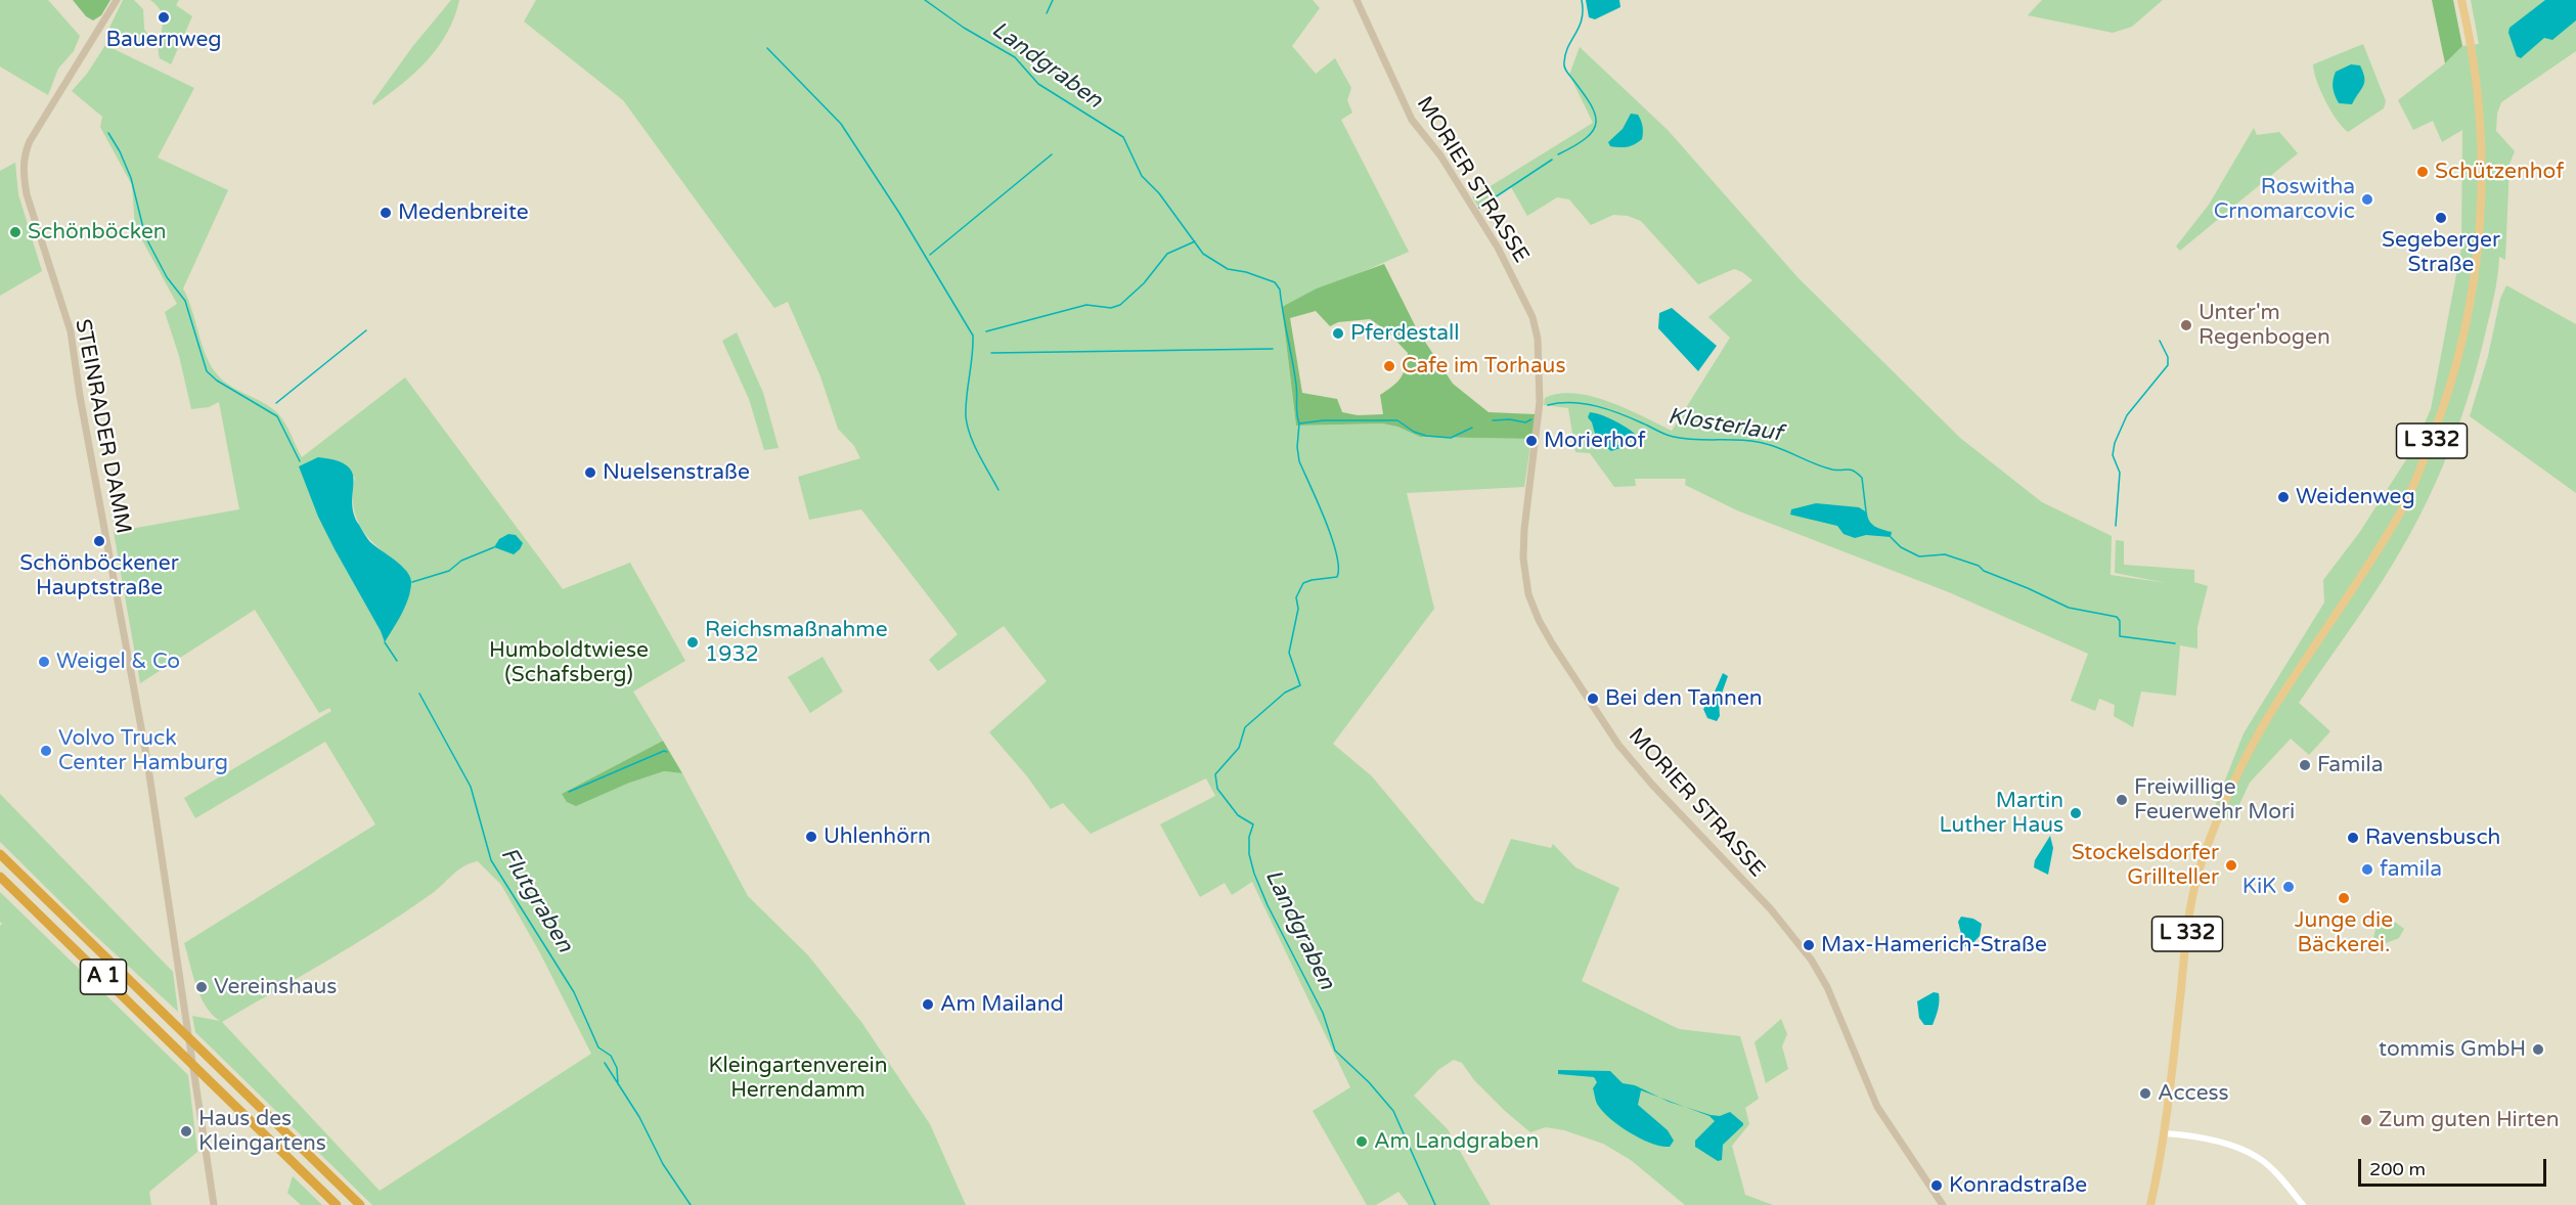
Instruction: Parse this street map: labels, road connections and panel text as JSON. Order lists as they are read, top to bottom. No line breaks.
{"streets":{"highway":["A 1"],"main road":["MORIER STRASSE","STEINRADER DAMM","L 332"]},"water":["Landgraben","Klosterlauf","Flutgraben"],"parks":["Humboldtwiese (Schafsberg)","Kleingartenverein Herrendamm"],"places":["Bauernweg","Schützenhof","Roswitha Crnomarcovic","Medenbreite","Segeberger Straße","Schönböcken","Unter'm Regenbogen","Pferdestall","Cafe im Torhaus","Morierhof","Nuelsenstraße","Weidenweg","Schönböckener Hauptstraße","Reichsmaßnahme 1932","Weigel & Co","Bei den Tannen","Volvo Truck Center Hamburg","Famila","Freiwillige Feuerwehr Mori","Martin Luther Haus","Uhlenhörn","Ravensbusch","Stockelsdorfer Grillteller","famila","KiK","Junge die Bäckerei.","Max-Hamerich-Straße","Vereinshaus","Am Mailand","tommis GmbH","Access","Zum guten Hirten","Haus des Kleingartens","Am Landgraben","Konradstraße"],"scale_bar":"200 m"}
